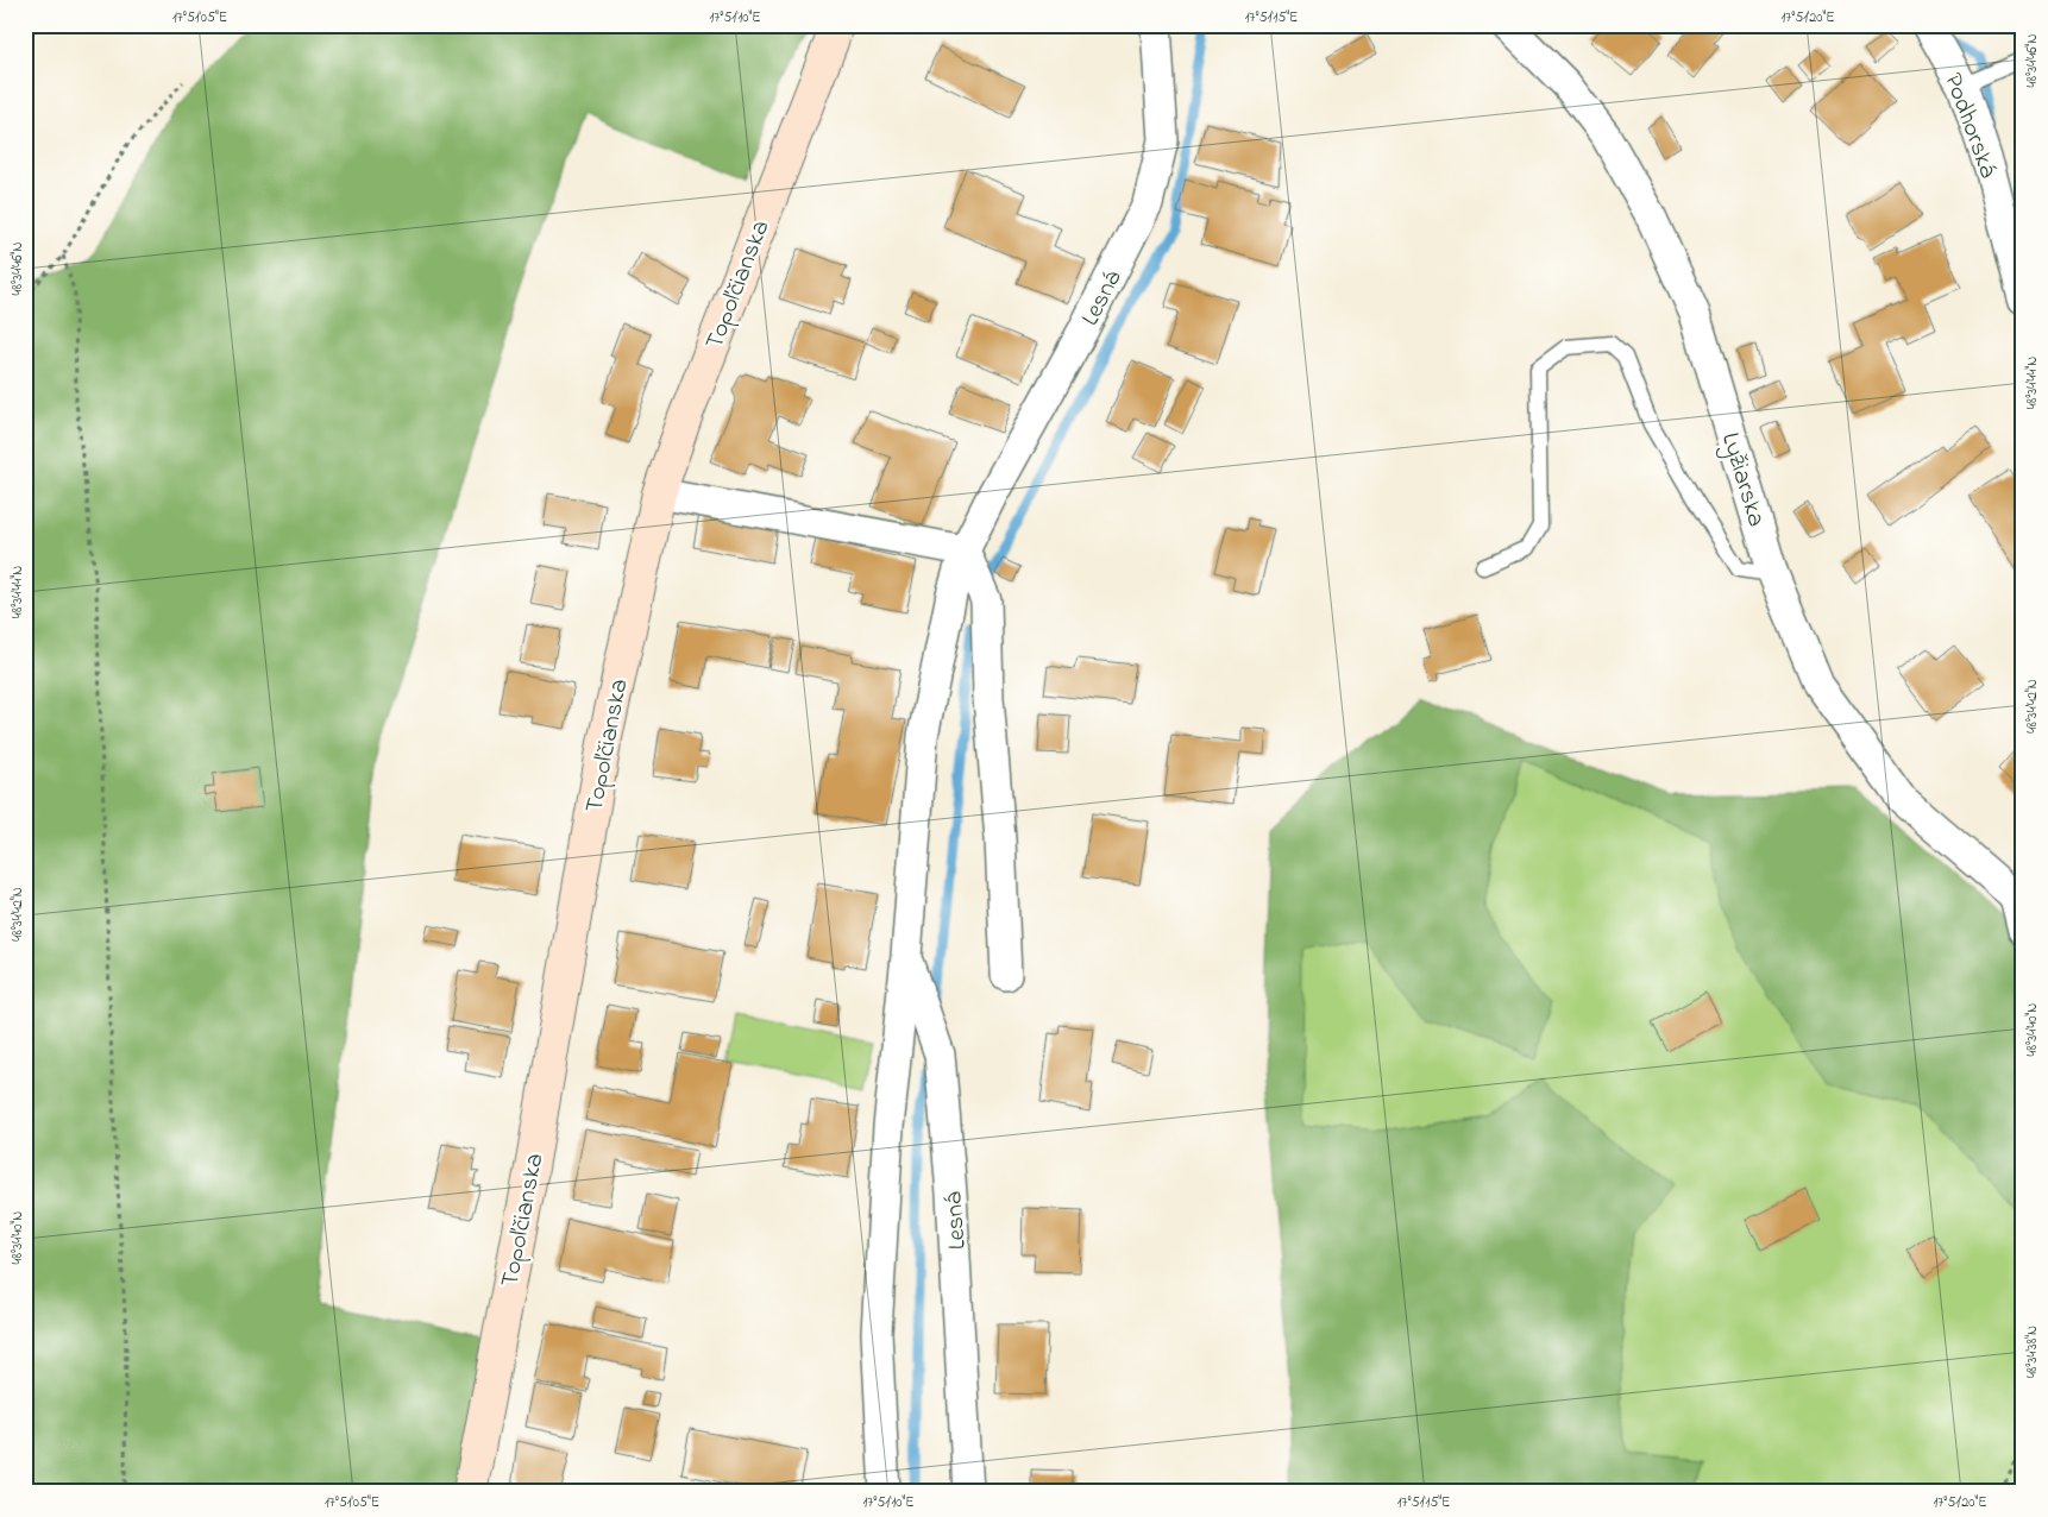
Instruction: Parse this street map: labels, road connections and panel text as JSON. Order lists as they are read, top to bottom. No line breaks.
{"streets":{"main road":["Topoľčianska"],"street":["Podhorská","Lesná","Lyžiarska"]},"coordinates":["17°51'05\"E","17°51'10\"E","17°51'15\"E","17°51'20\"E","48°34'46\"N","48°34'44\"N","48°34'42\"N","48°34'40\"N","48°34'38\"N"]}
